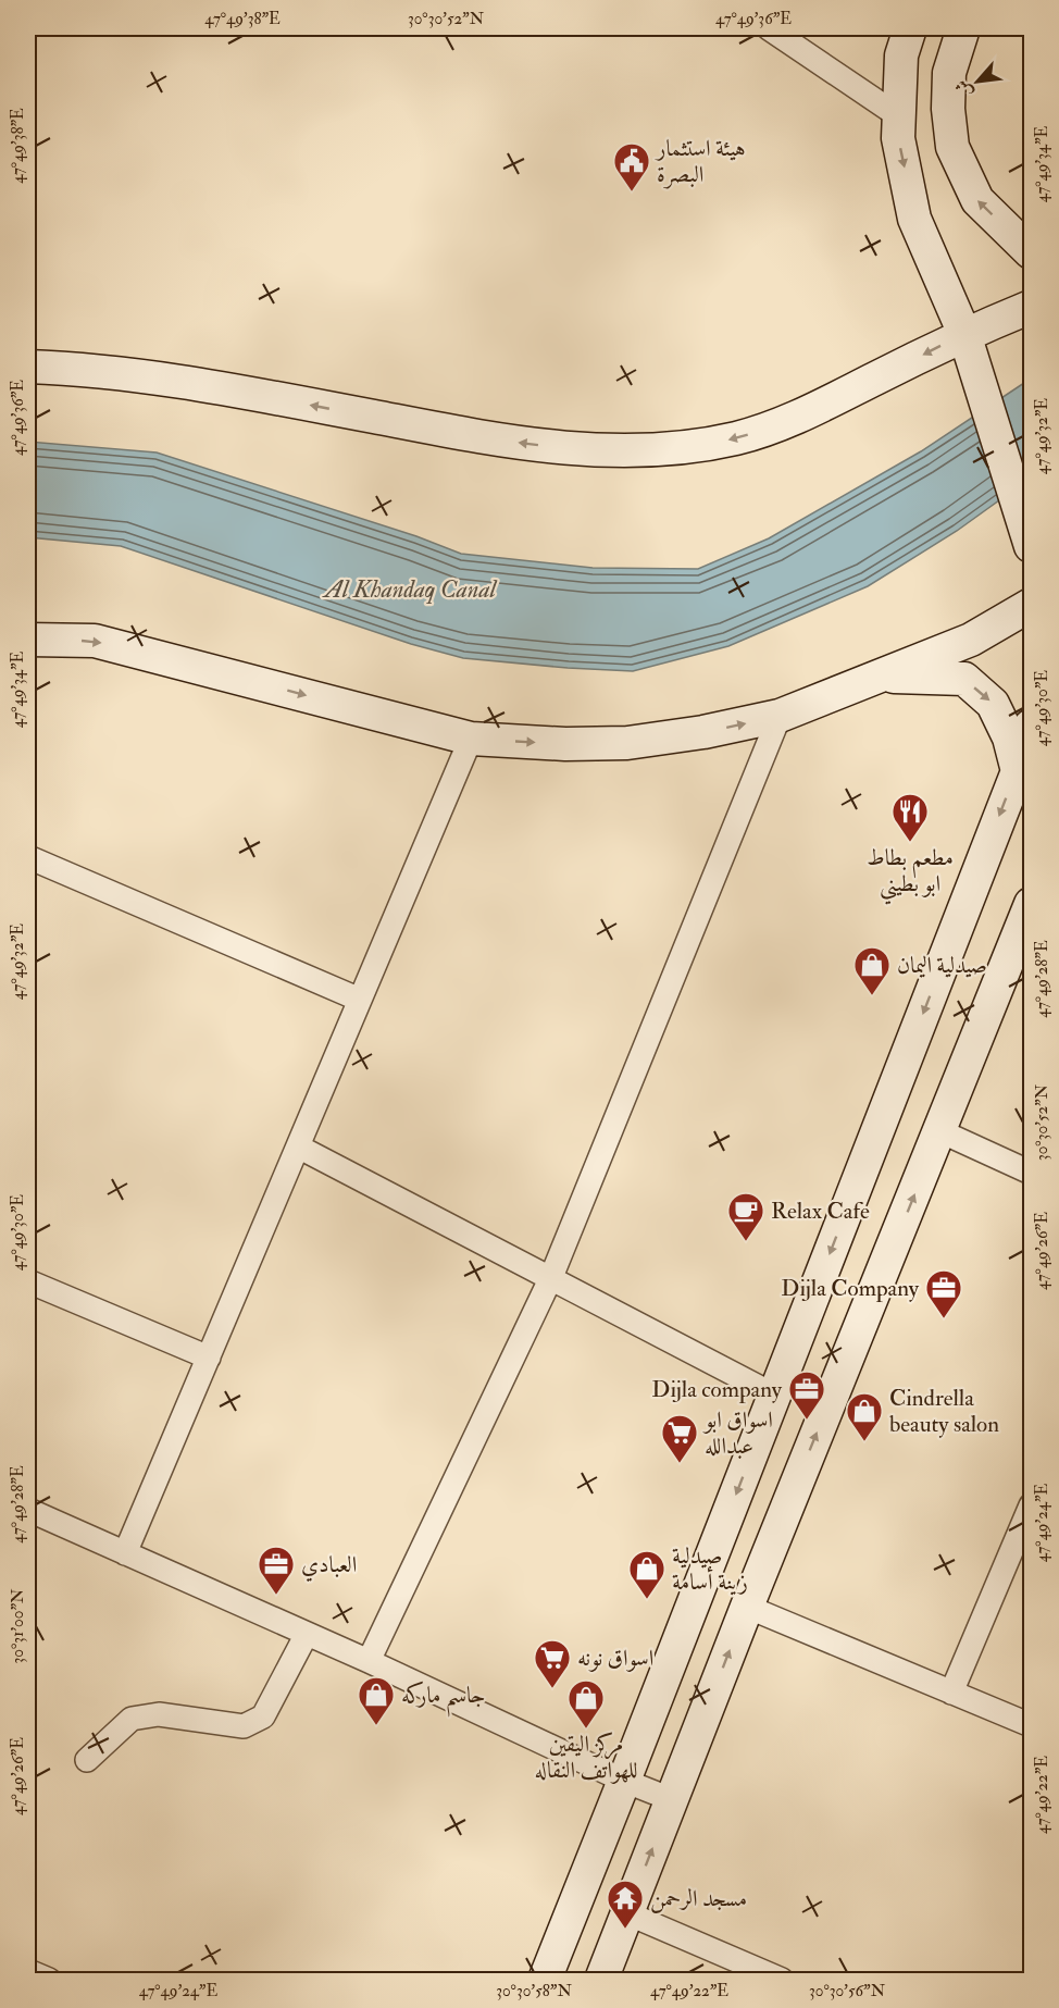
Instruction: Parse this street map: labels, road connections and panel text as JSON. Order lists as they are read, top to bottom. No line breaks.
{"water":["Al Khandaq Canal"],"places":{"public building":["هيئة استثمار البصرة"],"restaurant":["مطعم بطاط ابو بطيني"],"shop":["صيدلية اليمان","Cindrella beauty salon","صيدلية زينة أسامة","جاسم ماركه","مركز اليقين للهواتف النقاله"],"cafe":["Relax Cafe"],"office":["Dijla Company","Dijla company","العبادي"],"supermarket":["اسواق ابو عبدالله","اسواق نونه"],"temple":["مسجد الرحمن"]},"north":"bottom left","coordinates":["47°49'38\"E","30°30'52\"N","47°49'36\"E","47°49'34\"E","47°49'32\"E","47°49'30\"E","47°49'28\"E","47°49'26\"E","47°49'24\"E","30°31'00\"N","47°49'22\"E","30°30'58\"N","30°30'56\"N"]}
